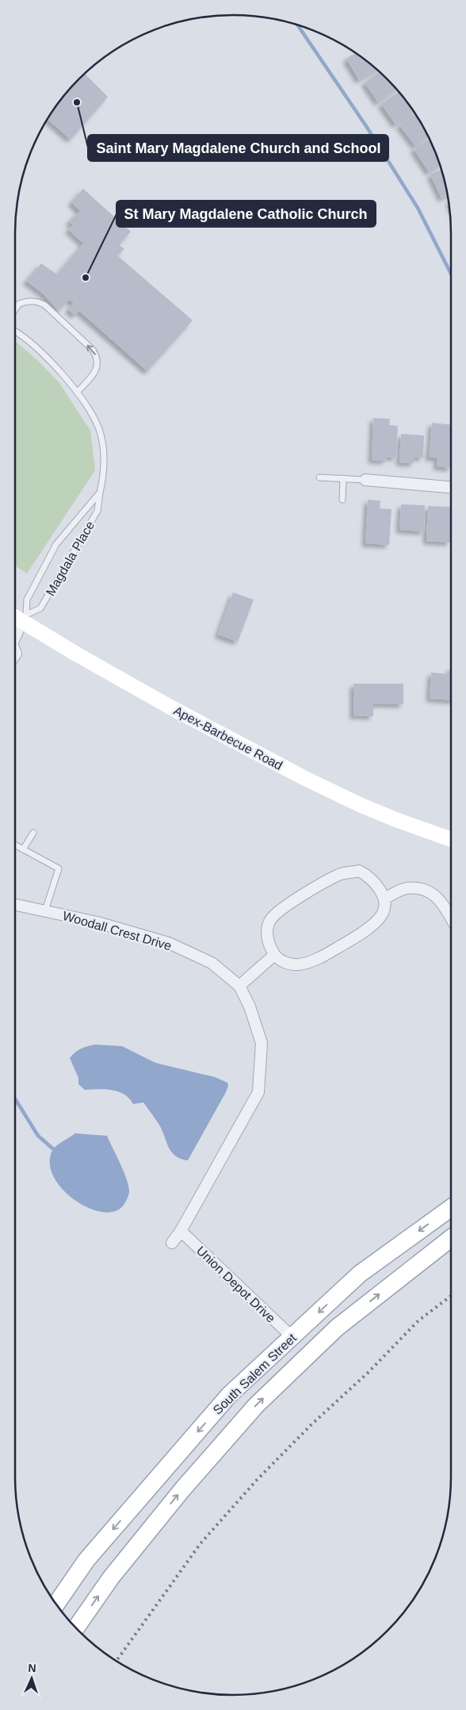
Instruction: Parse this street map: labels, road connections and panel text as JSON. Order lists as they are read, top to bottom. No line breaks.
{"streets":{"main road":["South Salem Street"],"street":["Apex-Barbecue Road","Woodall Crest Drive","Union Depot Drive"],"lane":["Magdala Place"]},"crossings":[["Magdala Place","Apex-Barbecue Road"],["Woodall Crest Drive","Union Depot Drive"],["Union Depot Drive","South Salem Street"]],"places":["Saint Mary Magdalene Church and School","St Mary Magdalene Catholic Church"],"north":"top"}
